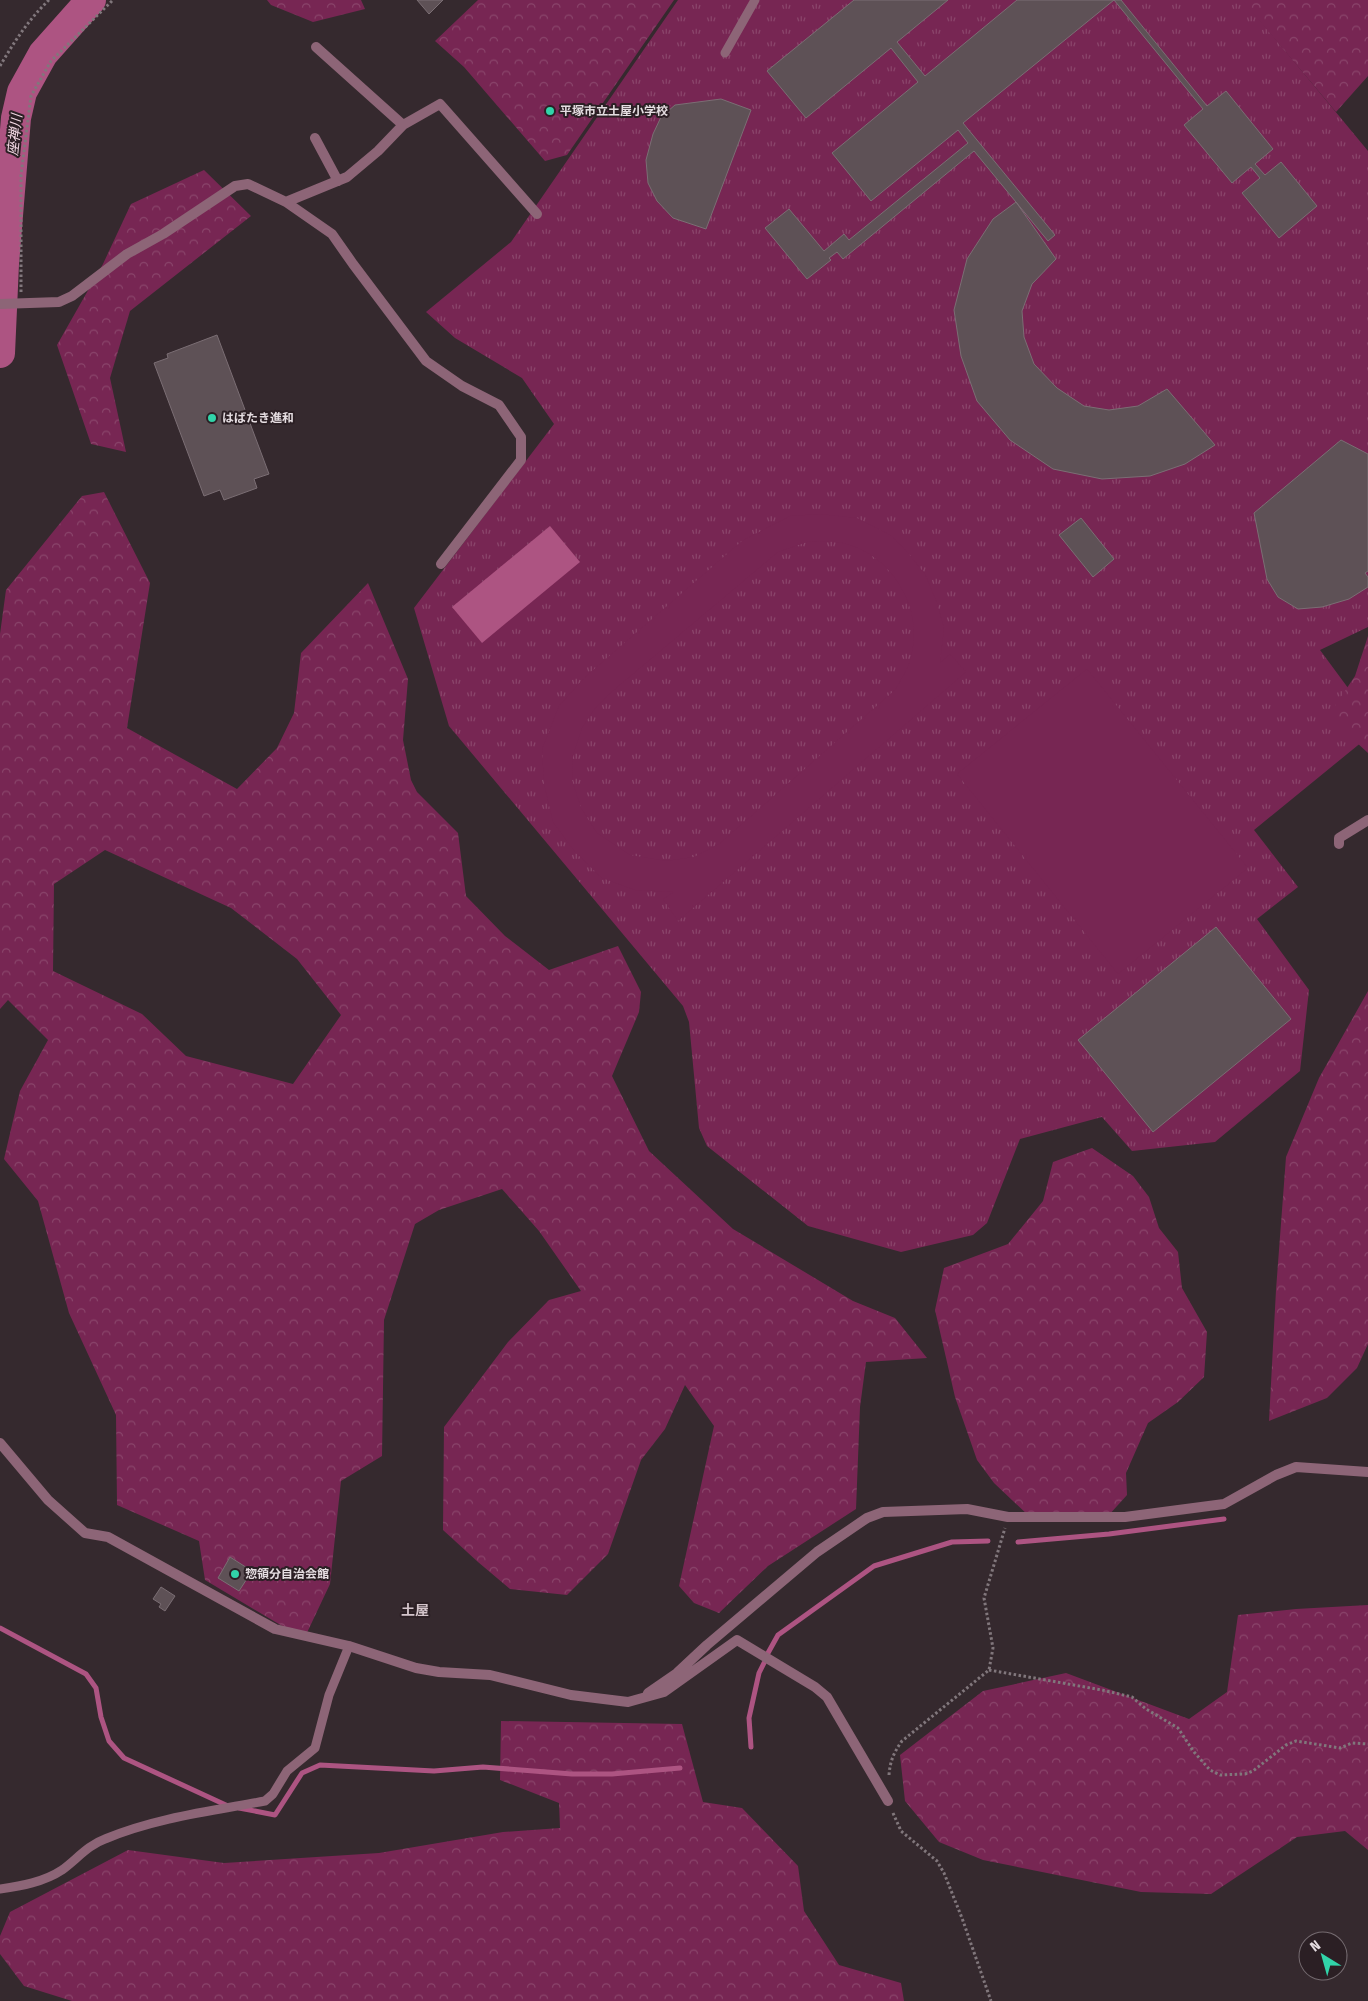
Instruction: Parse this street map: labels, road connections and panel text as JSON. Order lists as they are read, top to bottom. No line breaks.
{"districts":["土屋"],"water":["座禅川"],"places":["平塚市立土屋小学校","はばたき進和","惣領分自治会館"],"north":"top left"}
